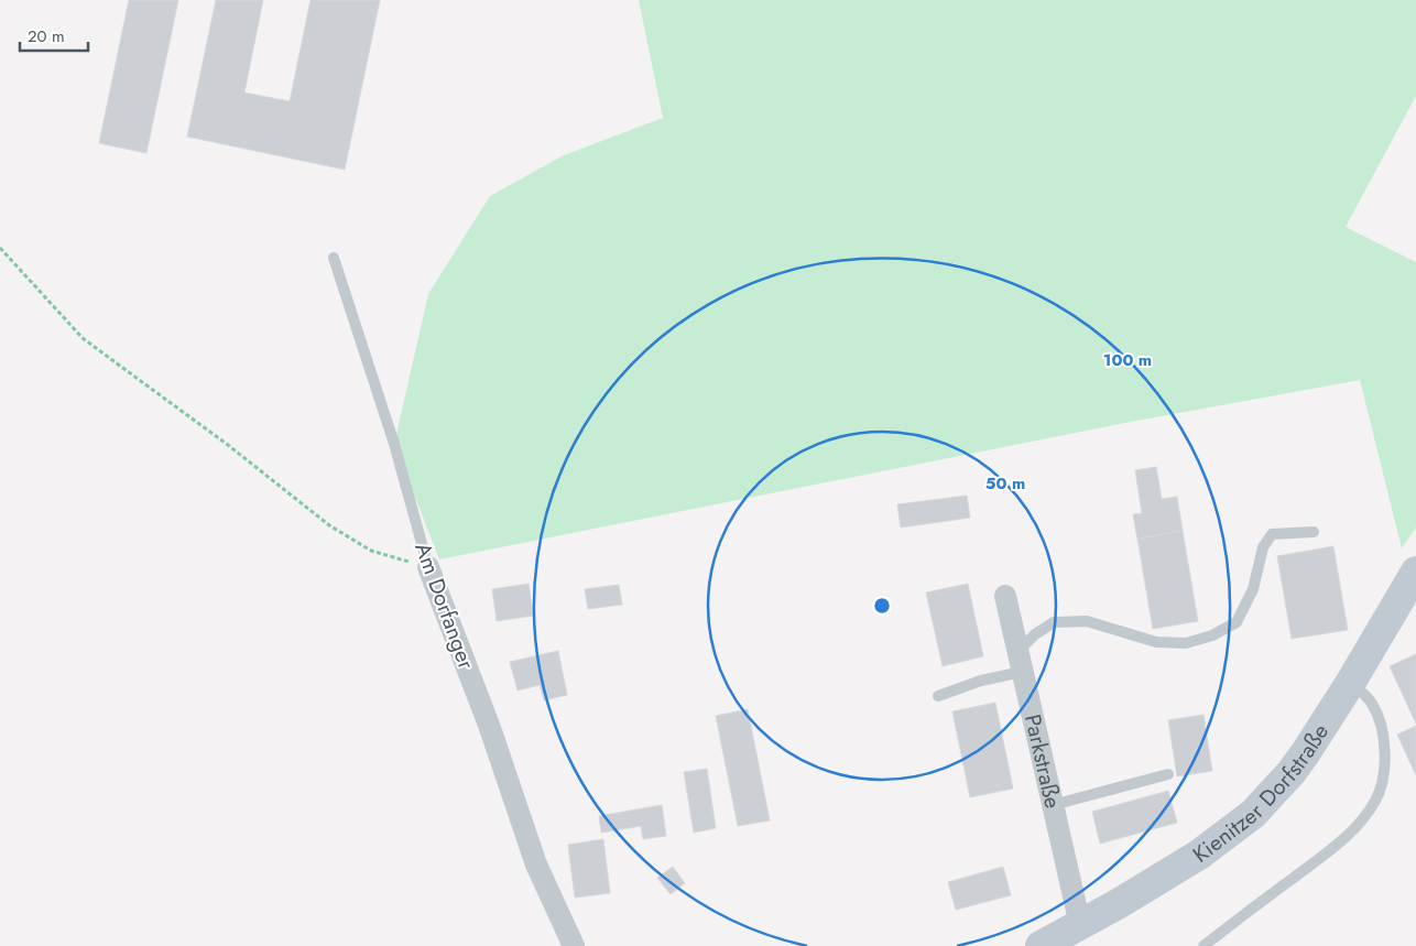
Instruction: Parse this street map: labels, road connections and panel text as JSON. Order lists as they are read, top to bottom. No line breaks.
{"streets":{"street":["Am Dorfanger","Parkstraße","Kienitzer Dorfstraße"]},"crossings":[["Parkstraße","Kienitzer Dorfstraße"]],"scale_bar":"20 m","rings":["100 m","50 m"]}
